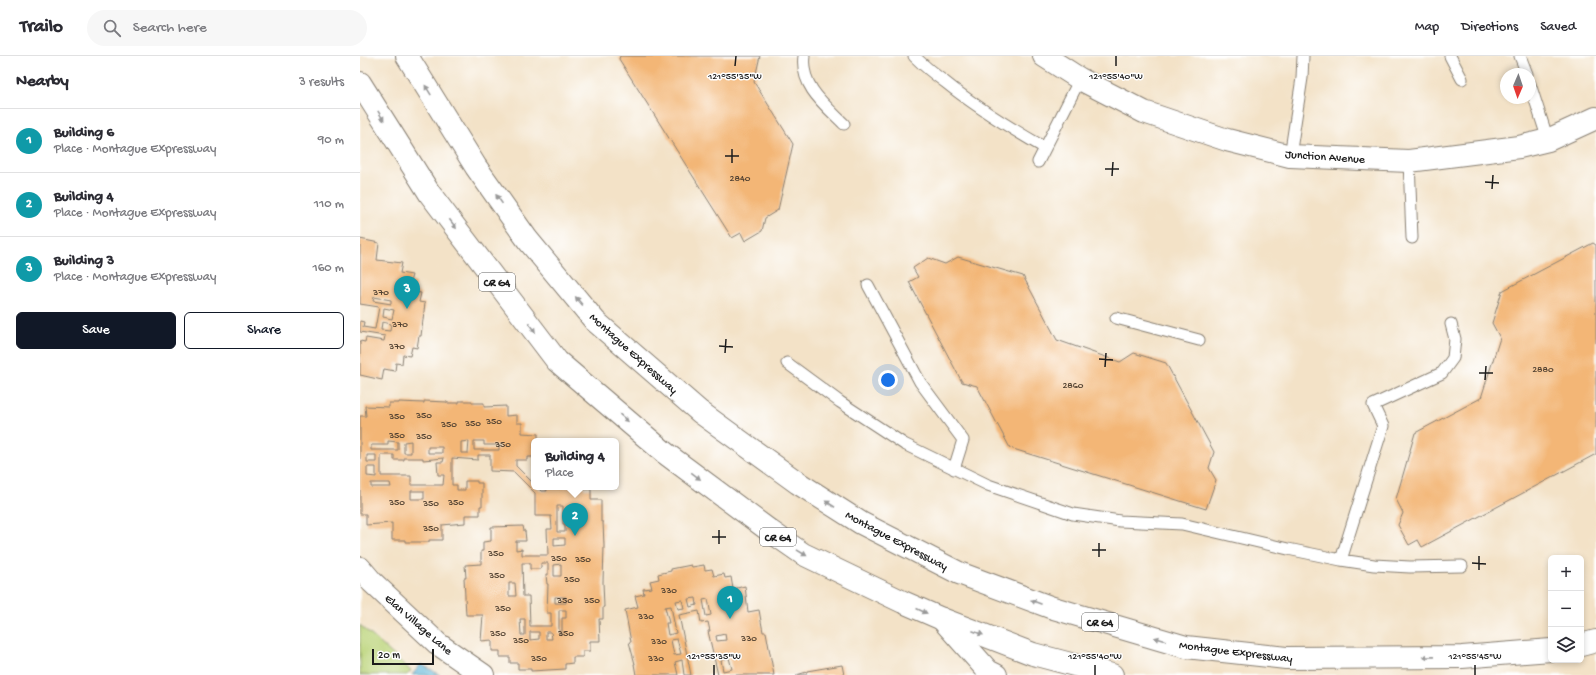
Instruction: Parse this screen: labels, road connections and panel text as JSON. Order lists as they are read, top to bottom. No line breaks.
{"streets":{"main road":["Junction Avenue","CR G4","Montague Expressway","Elan Village Lane"]},"house_numbers":["2840","370","370","370","2880","2860","350","350","350","350","350","350","350","350","350","350","350","350","350","350","350","350","350","330","350","350","350","330","350","350","330","350","330","350","330"],"scale_bar":"20 m","north":"bottom","page":{"header":"Trailo","search":"Search here","nav":["Map","Directions","Saved"],"heading":["Nearby","3 results"],"list":[{"mark":"1","name":"Building 6","note":"Place · Montague Expressway","value":"90 m"},{"mark":"2","name":"Building 4","note":"Place · Montague Expressway","value":"110 m"},{"mark":"3","name":"Building 3","note":"Place · Montague Expressway","value":"160 m"}],"pins":["3","2","1"],"buttons":["Save","Share"],"popup":["Building 4","Place"],"map_buttons":["+","−"],"scale":"20 m"},"coordinates":["121°55'35\"W","121°55'40\"W","121°55'45\"W"]}
